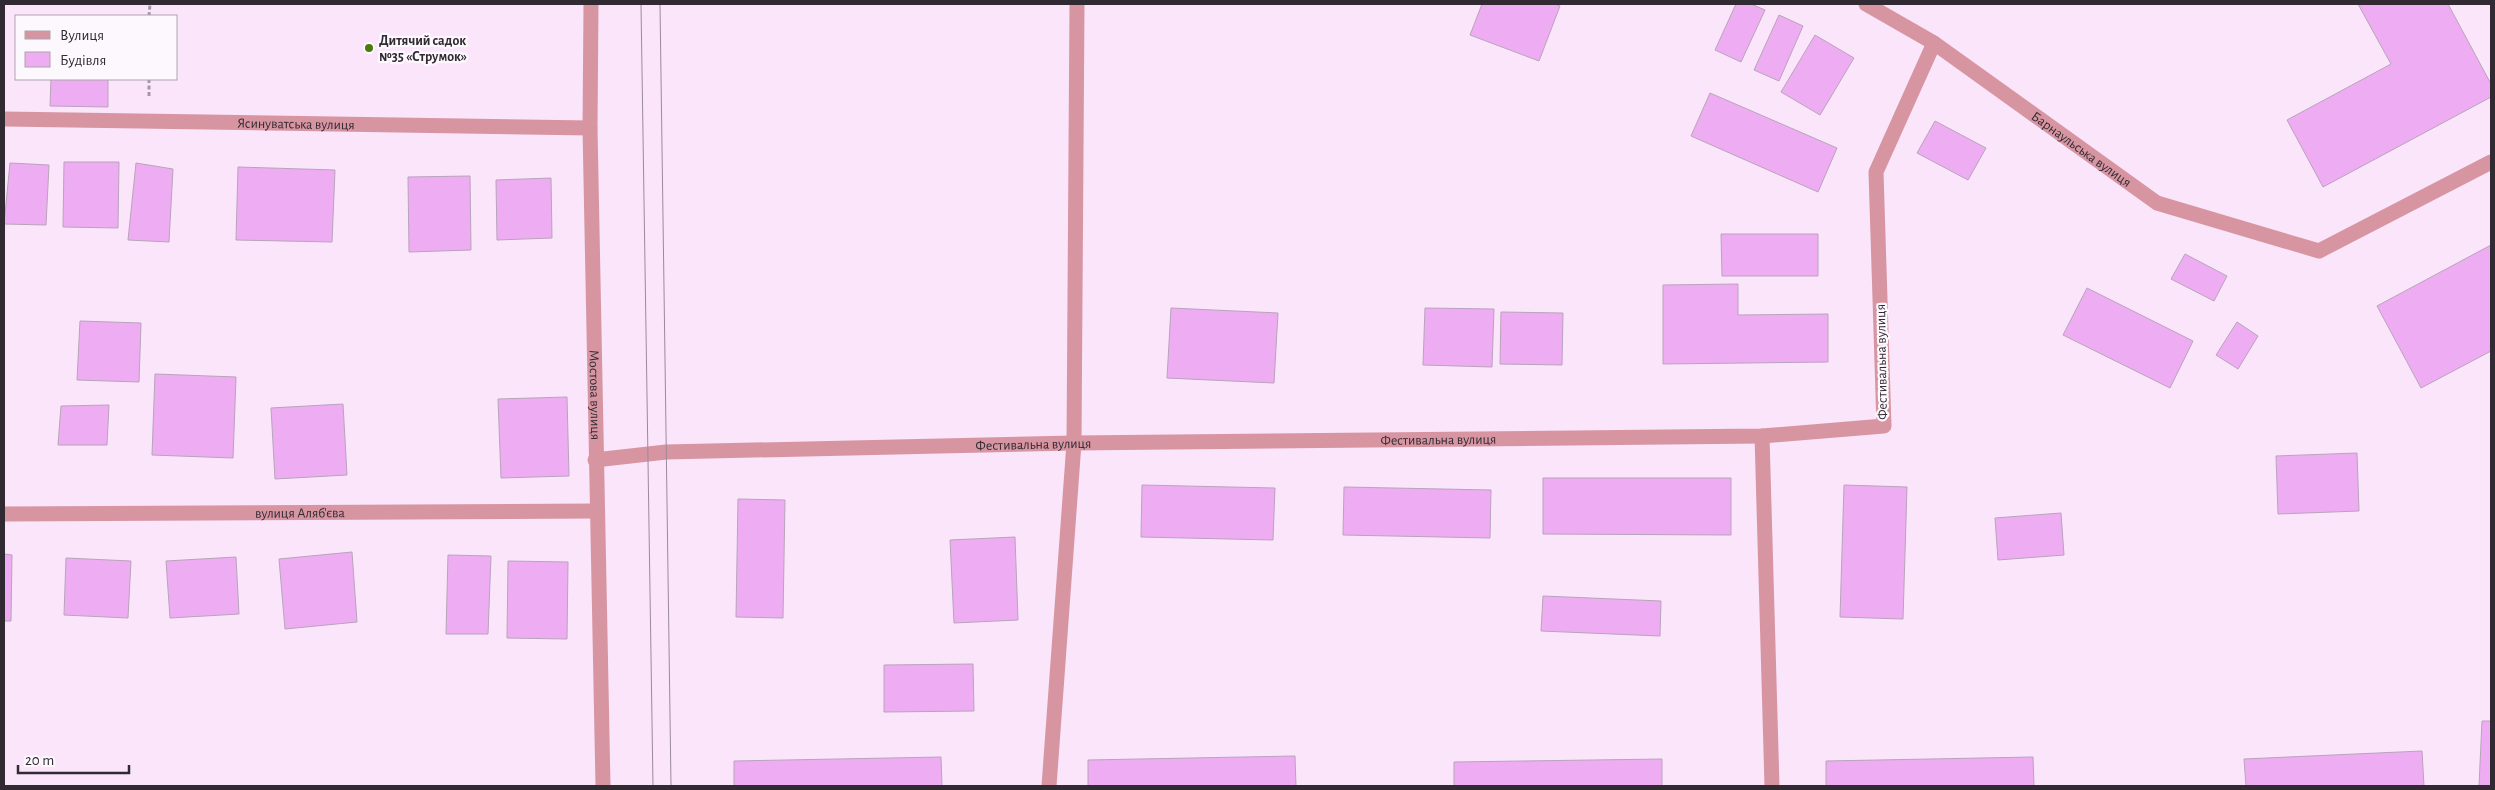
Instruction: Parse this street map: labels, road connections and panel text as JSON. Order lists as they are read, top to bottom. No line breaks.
{"streets":{"street":["Ясинуватська вулиця","Барнаульська вулиця","Фестивальна вулиця","Мостова вулиця","вулиця Аляб'єва"]},"crossings":[["Ясинуватська вулиця","Мостова вулиця"],["Барнаульська вулиця","Фестивальна вулиця"],["Фестивальна вулиця","Мостова вулиця"],["Мостова вулиця","вулиця Аляб'єва"]],"places":["Дитячий садок №35 «Струмок»"],"legend":["Вулиця","Будівля"],"scale_bar":"20 m"}
